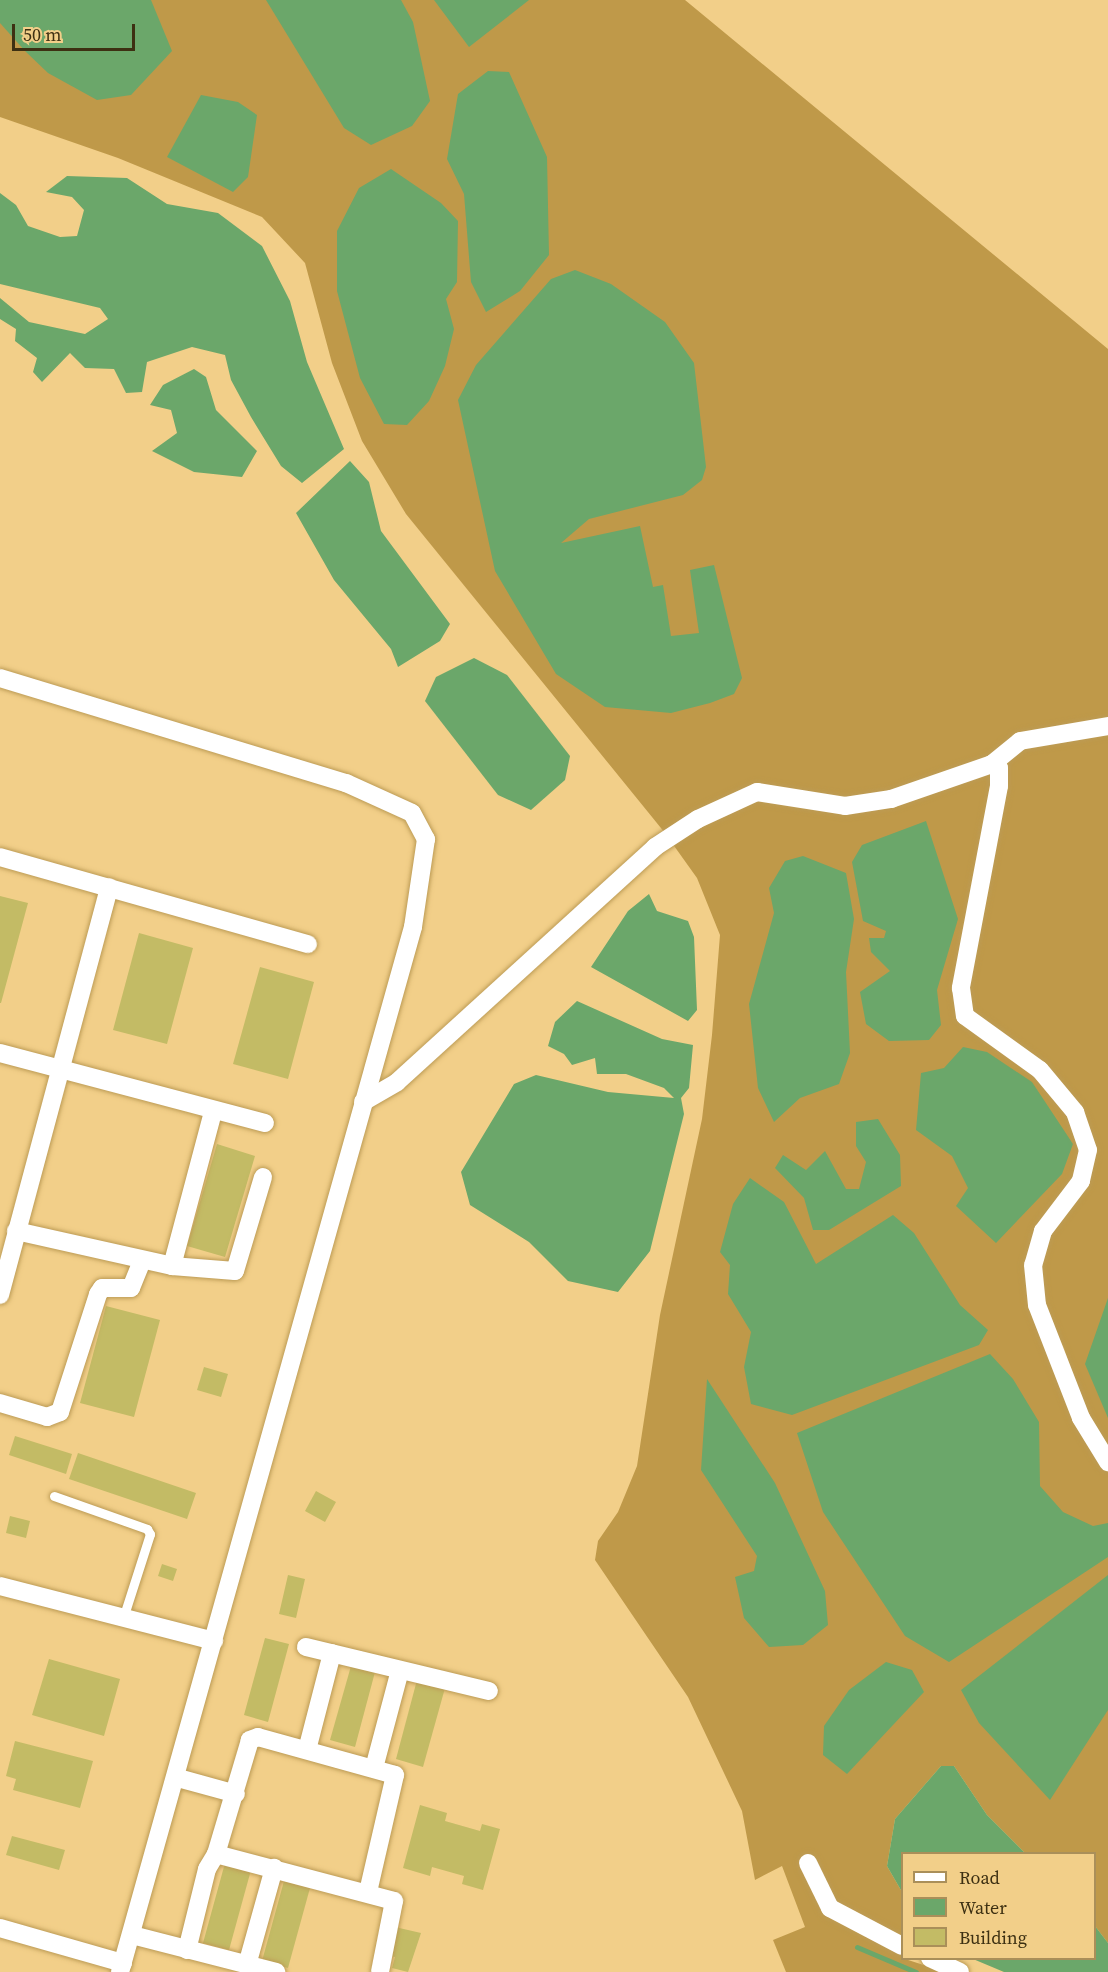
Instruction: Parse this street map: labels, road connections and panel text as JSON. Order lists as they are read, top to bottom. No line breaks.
{"legend":["Road","Water","Building"],"scale_bar":"50 m"}
